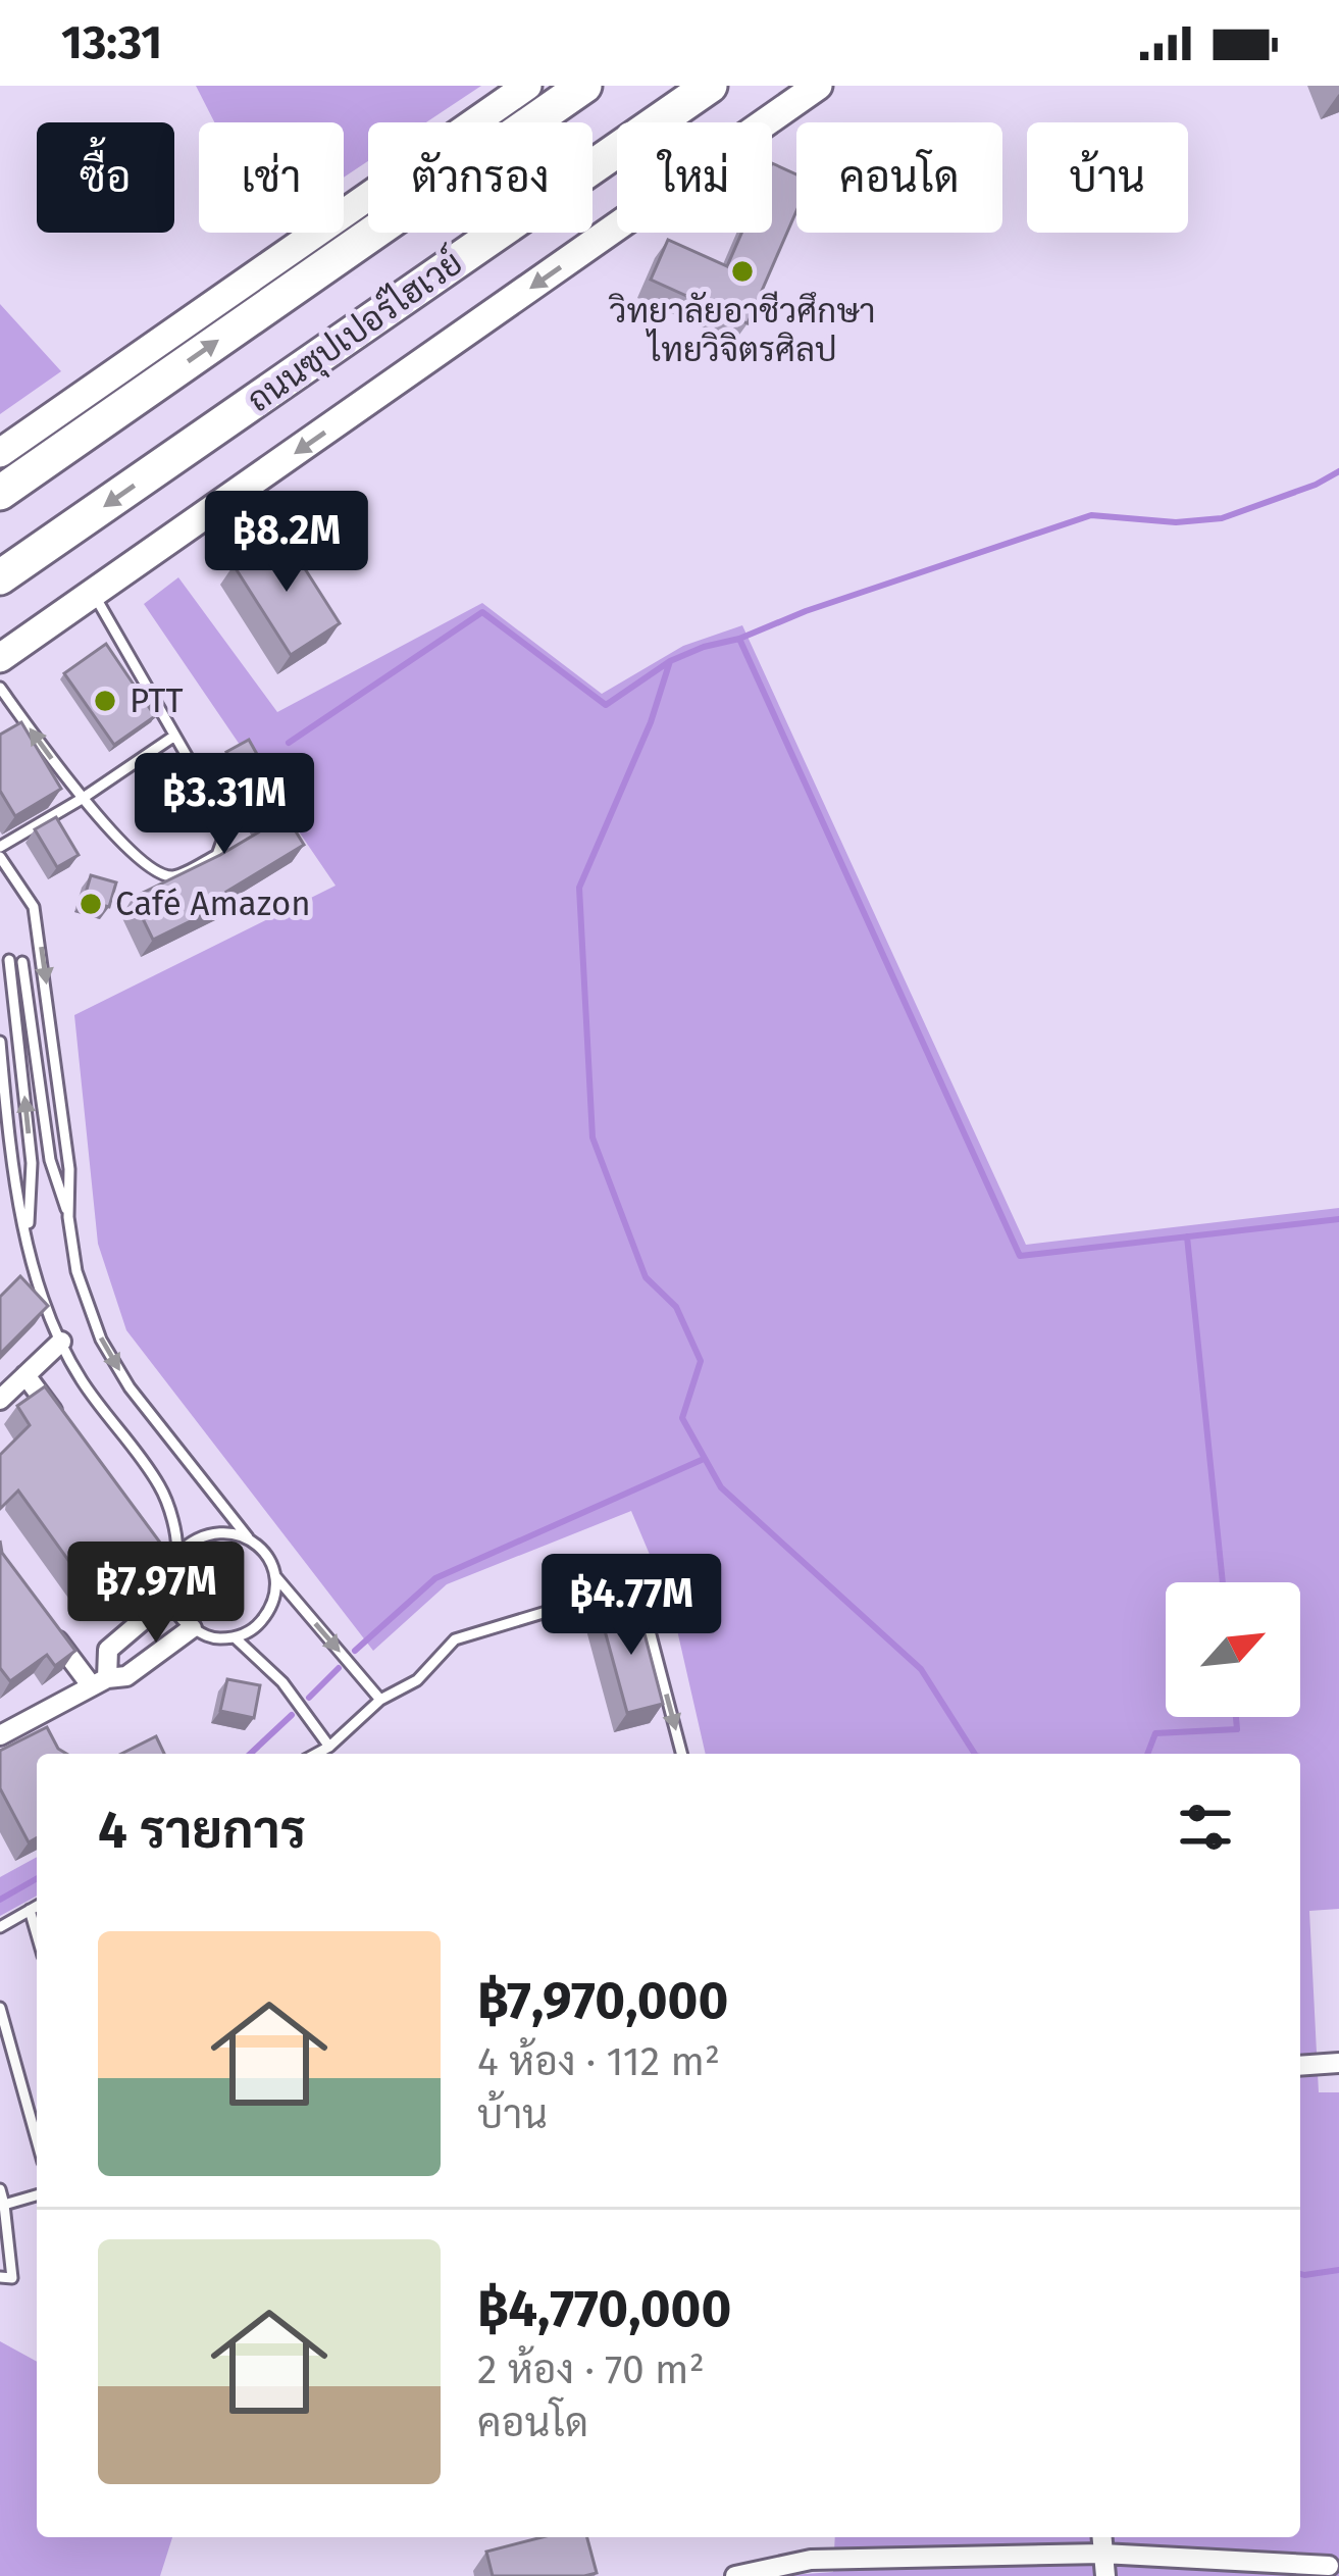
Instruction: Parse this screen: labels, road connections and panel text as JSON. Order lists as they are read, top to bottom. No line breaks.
{"streets":{"highway":["ถนนซุปเปอร์ไฮเวย์"]},"places":["วิทยาลัยอาชีวศึกษา ไทยวิจิตรศิลป","PTT","Café Amazon"],"north":"top right","page":{"status":"13:31","chip":["ซื้อ","เช่า","ตัวกรอง","ใหม่","คอนโด","บ้าน"],"price":["฿8.2M","฿3.31M","฿7.97M","฿4.77M"],"heading":"4 รายการ","list":[{"name":"฿7,970,000","note":"4 ห้อง · 112 m² · บ้าน"},{"name":"฿4,770,000","note":"2 ห้อง · 70 m² · คอนโด"}]}}
